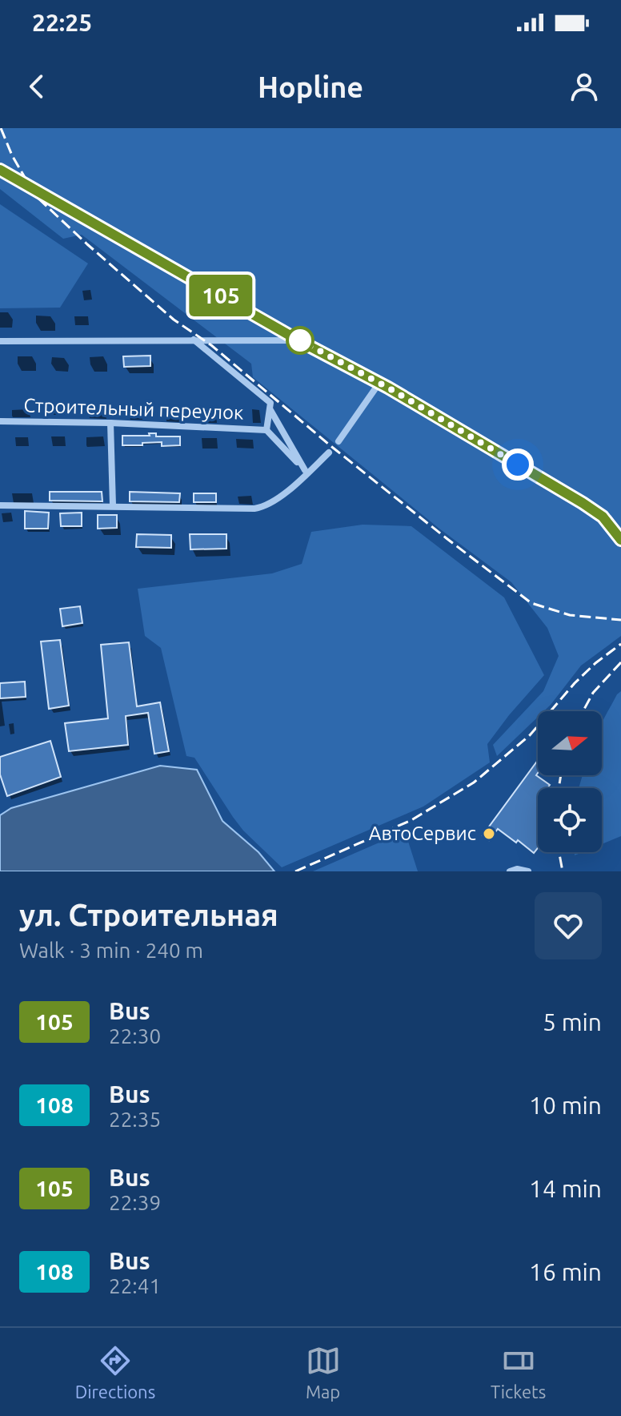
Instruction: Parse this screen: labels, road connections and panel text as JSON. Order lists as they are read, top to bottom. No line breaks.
{"streets":{"street":["Строительный переулок"]},"places":["АвтоСервис"],"lines":["bus line 105"],"north":"right","page":{"status":"22:25","header":"Hopline","on_map":"105","heading":["ул. Строительная","Walk · 3 min · 240 m"],"list":[{"mark":"105","name":"Bus","note":"22:30","value":"5 min"},{"mark":"108","name":"Bus","note":"22:35","value":"10 min"},{"mark":"105","name":"Bus","note":"22:39","value":"14 min"},{"mark":"108","name":"Bus","note":"22:41","value":"16 min"}],"tabs":["Directions","Map","Tickets"]}}
